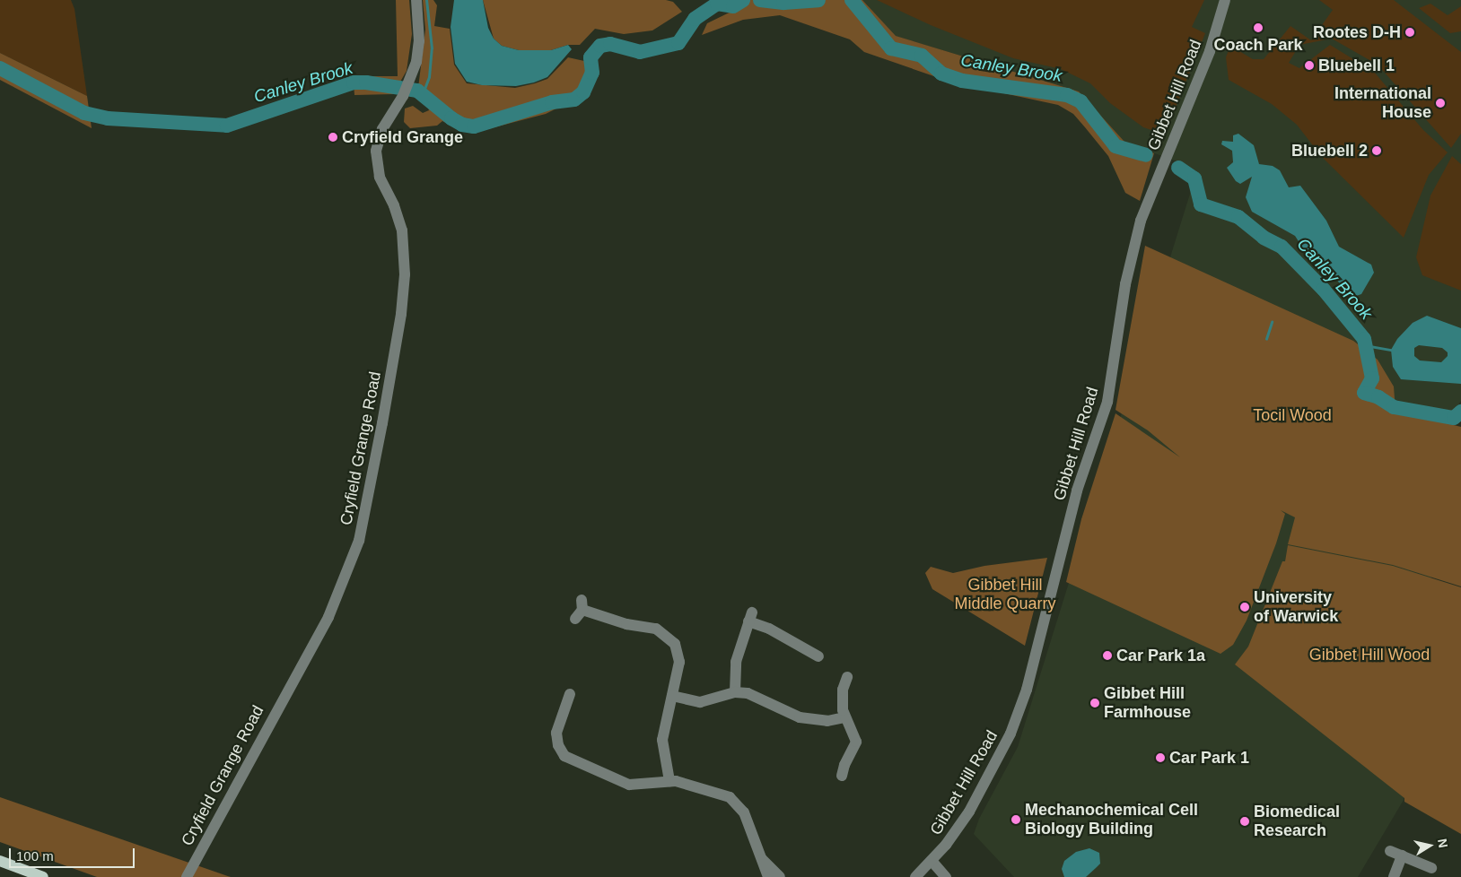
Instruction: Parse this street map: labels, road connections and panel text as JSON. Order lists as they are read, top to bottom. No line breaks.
{"streets":{"street":["Gibbet Hill Road","Cryfield Grange Road"]},"water":["Canley Brook"],"parks":["Tocil Wood","Gibbet Hill Middle Quarry","Gibbet Hill Wood"],"places":["Coach Park","Rootes D-H","Bluebell 1","International House","Cryfield Grange","Bluebell 2","University of Warwick","Car Park 1a","Gibbet Hill Farmhouse","Car Park 1","Mechanochemical Cell Biology Building","Biomedical Research"],"scale_bar":"100 m","north":"right"}
